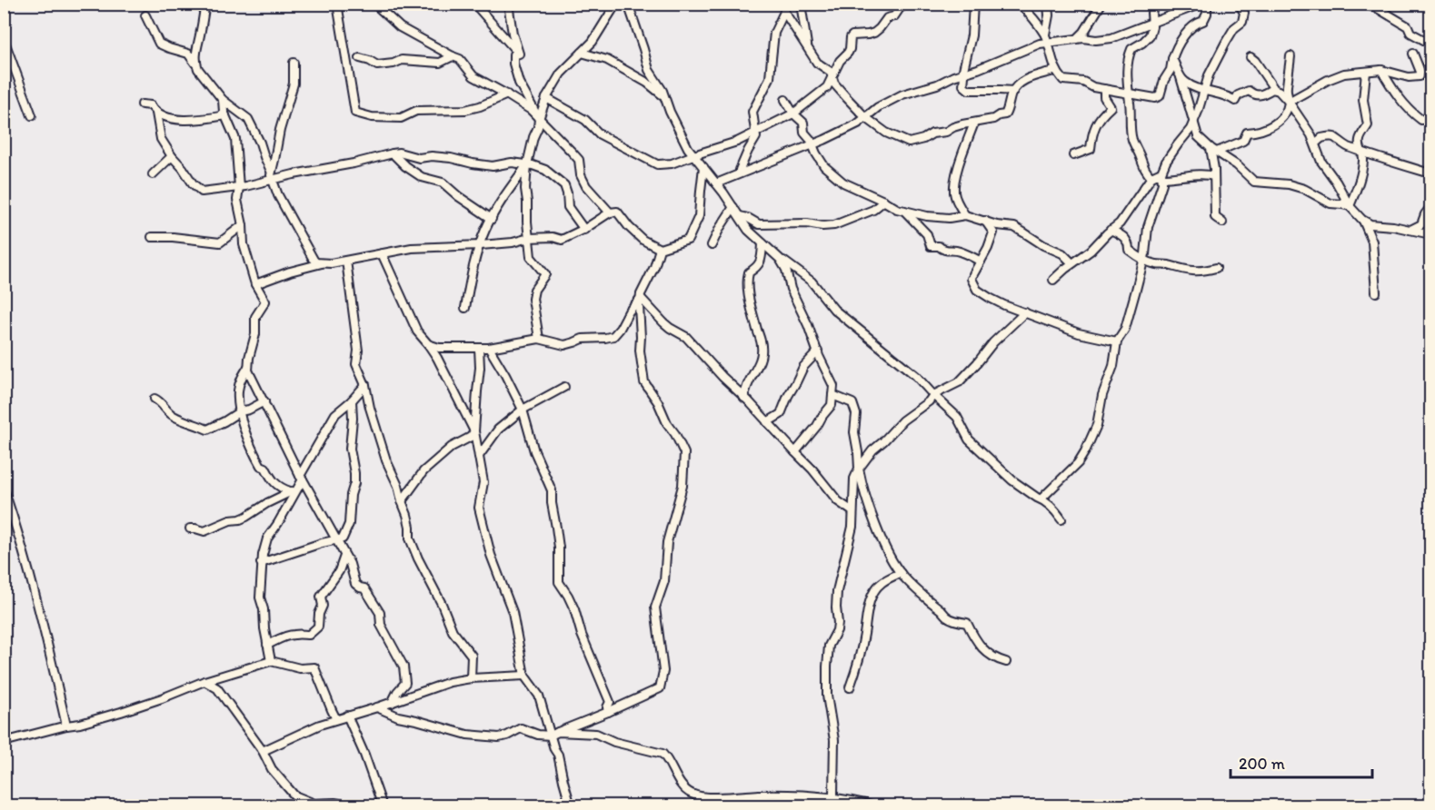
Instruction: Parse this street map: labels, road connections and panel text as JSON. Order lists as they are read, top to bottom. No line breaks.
{"scale_bar":"200 m"}
